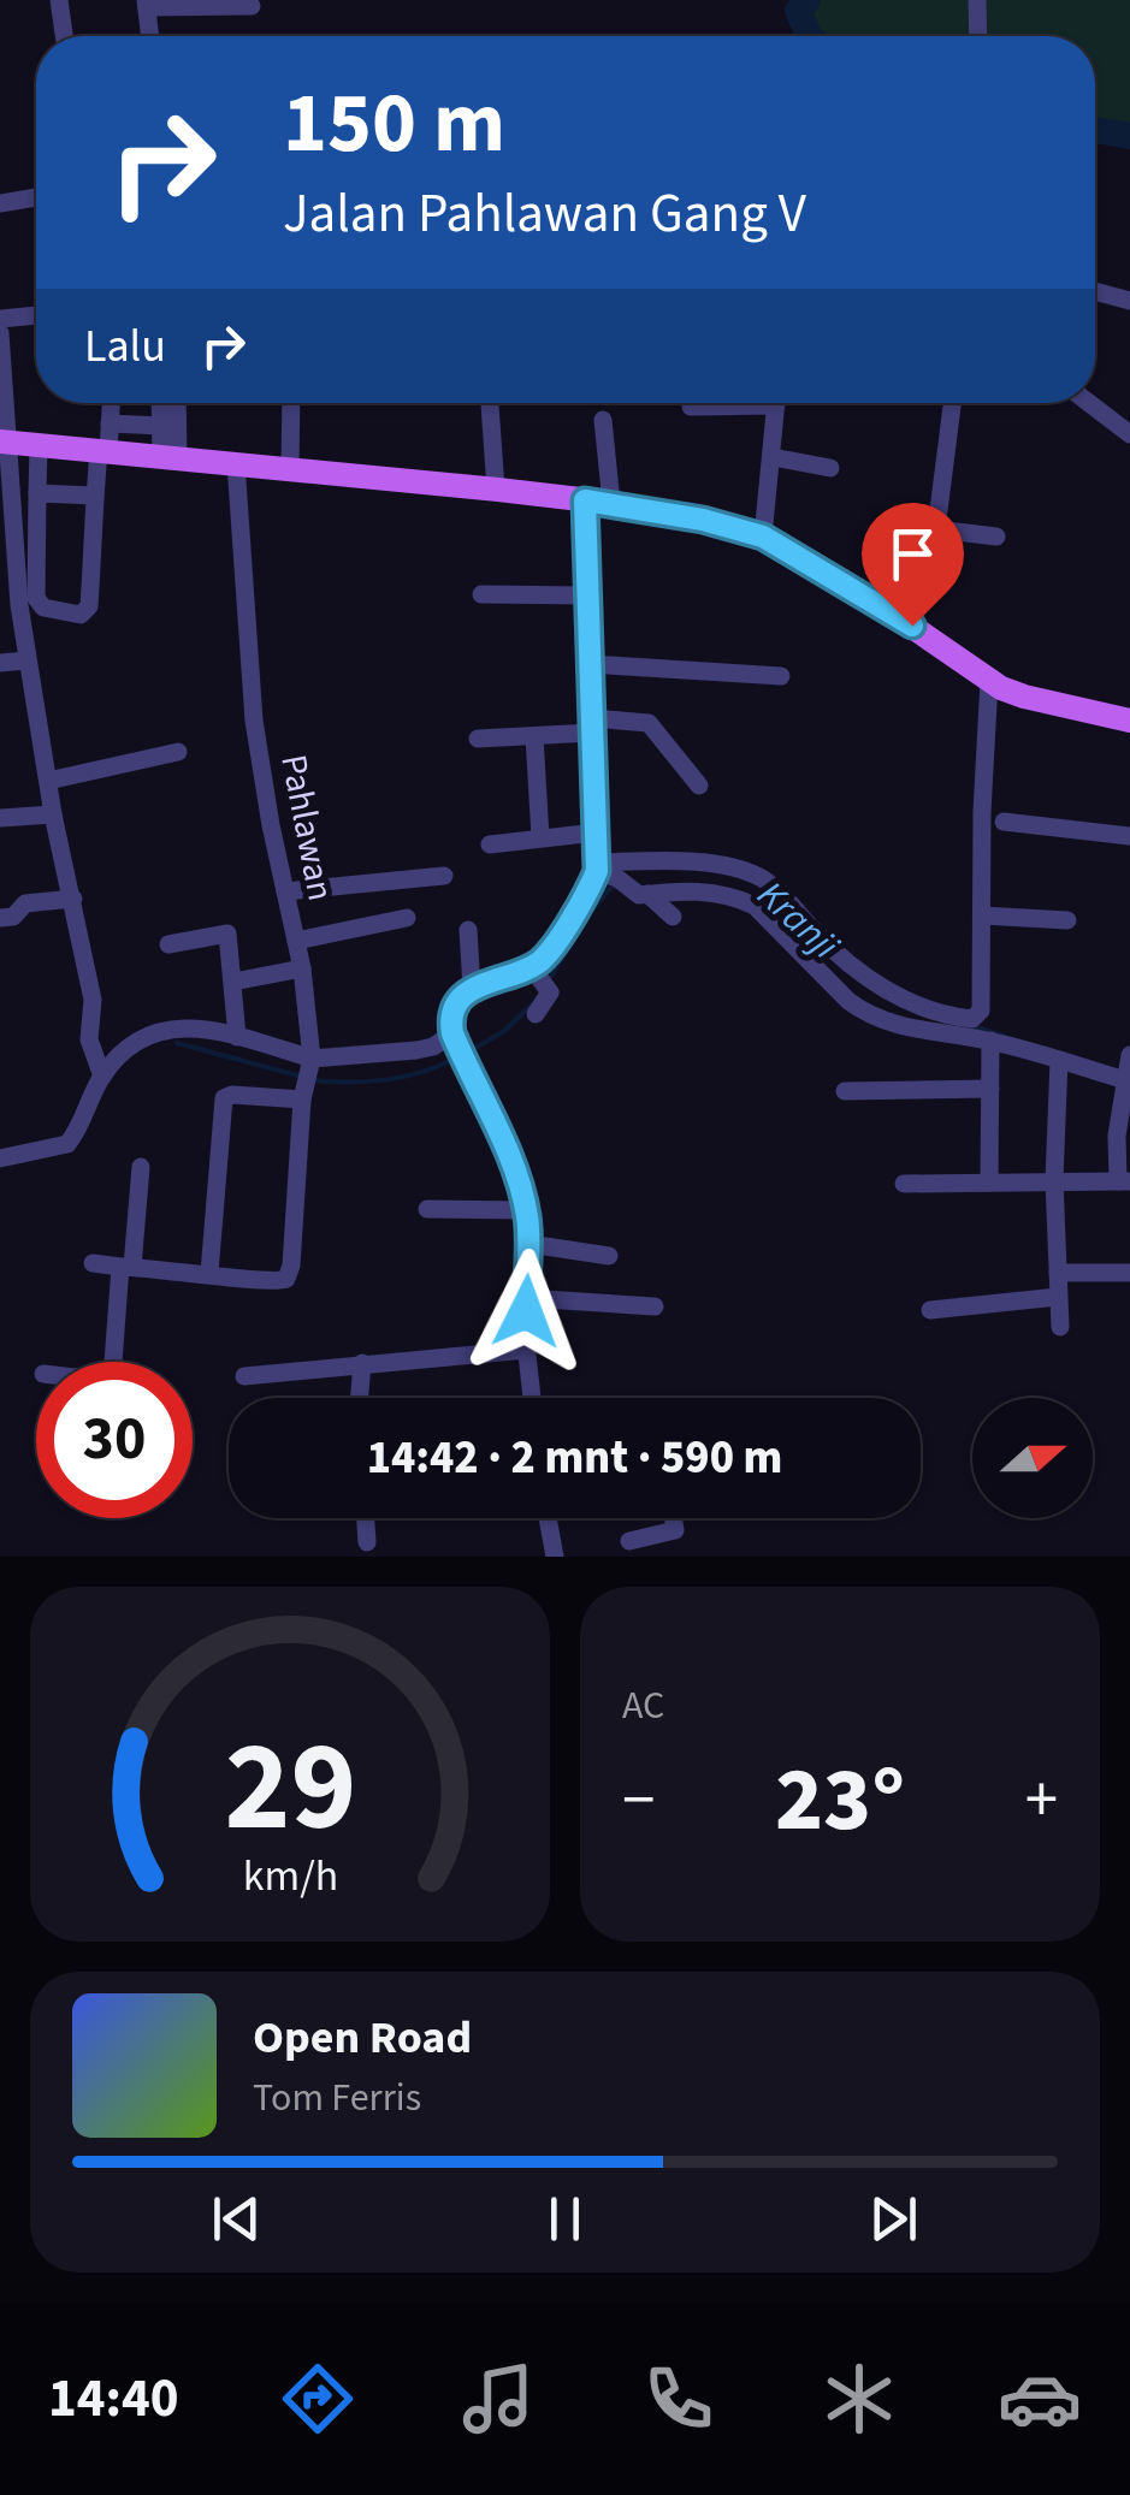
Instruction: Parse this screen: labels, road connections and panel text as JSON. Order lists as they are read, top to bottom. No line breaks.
{"streets":{"street":["Pahlawan"]},"water":["Kranji"],"north":"right","page":{"turn":["150 m","Jalan Pahlawan Gang V"],"then":"Lalu","limit":"30","trip":"14:42 · 2 mnt · 590 m","tile":"AC","heat":["−","23°","+"],"song":["Open Road","Tom Ferris"],"tabs":"14:40","gauge":["29","km/h"]}}
